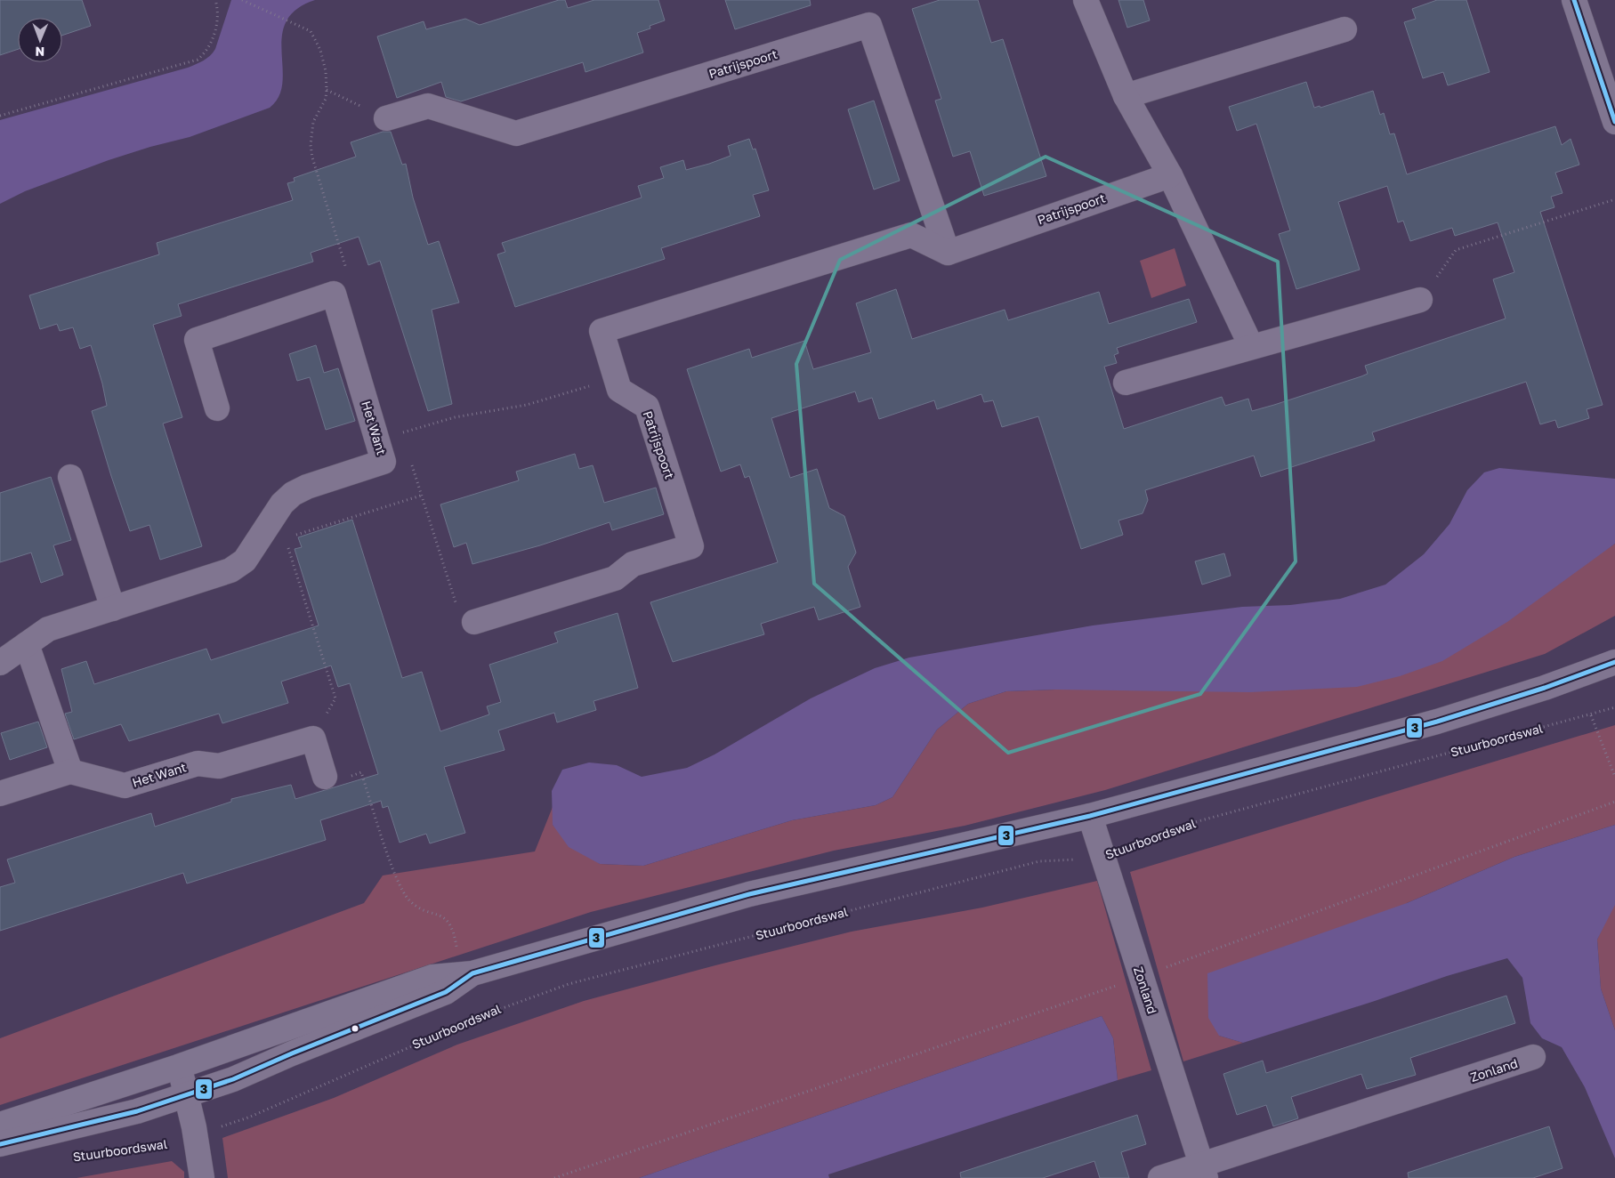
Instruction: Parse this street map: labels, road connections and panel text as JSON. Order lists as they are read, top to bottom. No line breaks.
{"streets":{"street":["Patrijspoort","Het Want","Zonland"],"path":["Stuurboordswal"]},"crossings":[["Stuurboordswal","Zonland"]],"lines":["transit line 3"],"north":"bottom"}
